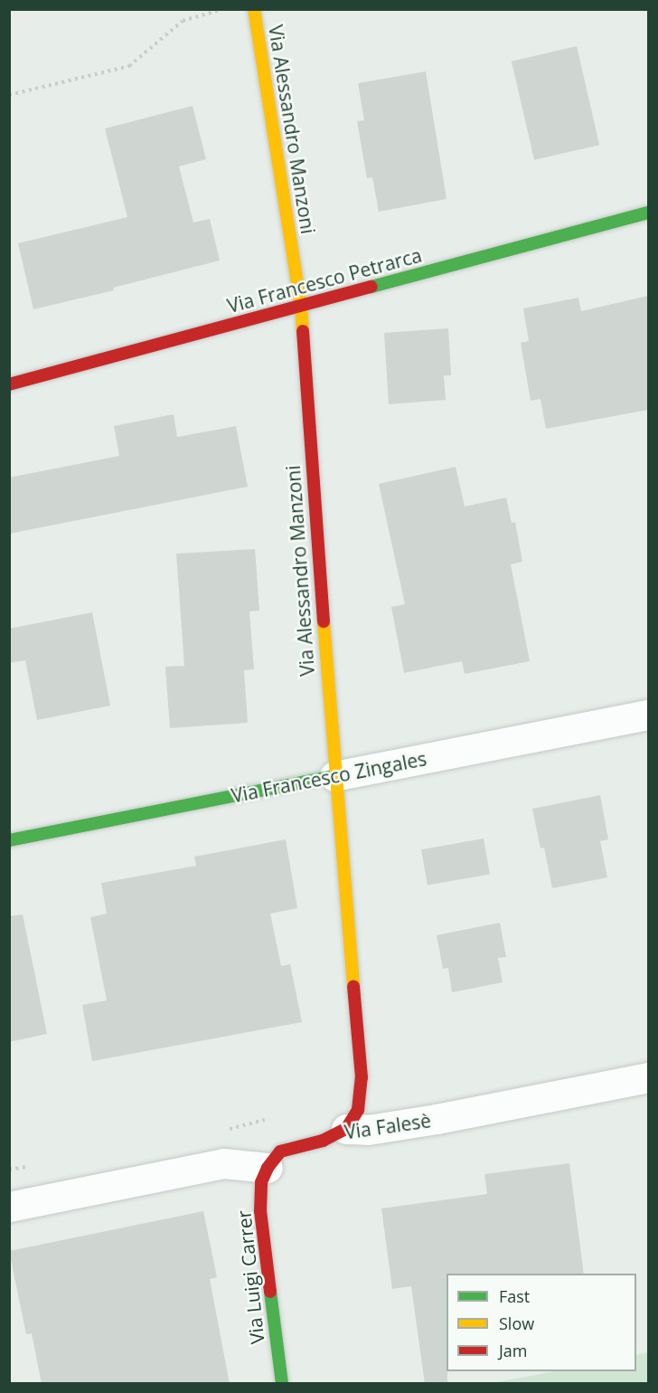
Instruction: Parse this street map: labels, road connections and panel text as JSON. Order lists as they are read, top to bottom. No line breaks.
{"streets":{"street":["Via Alessandro Manzoni","Via Francesco Petrarca","Via Francesco Zingales","Via Falesè","Via Luigi Carrer"]},"crossings":[["Via Alessandro Manzoni","Via Francesco Petrarca"],["Via Alessandro Manzoni","Via Francesco Zingales"],["Via Alessandro Manzoni","Via Falesè"],["Via Falesè","Via Luigi Carrer"]],"legend":["Fast","Slow","Jam"]}
